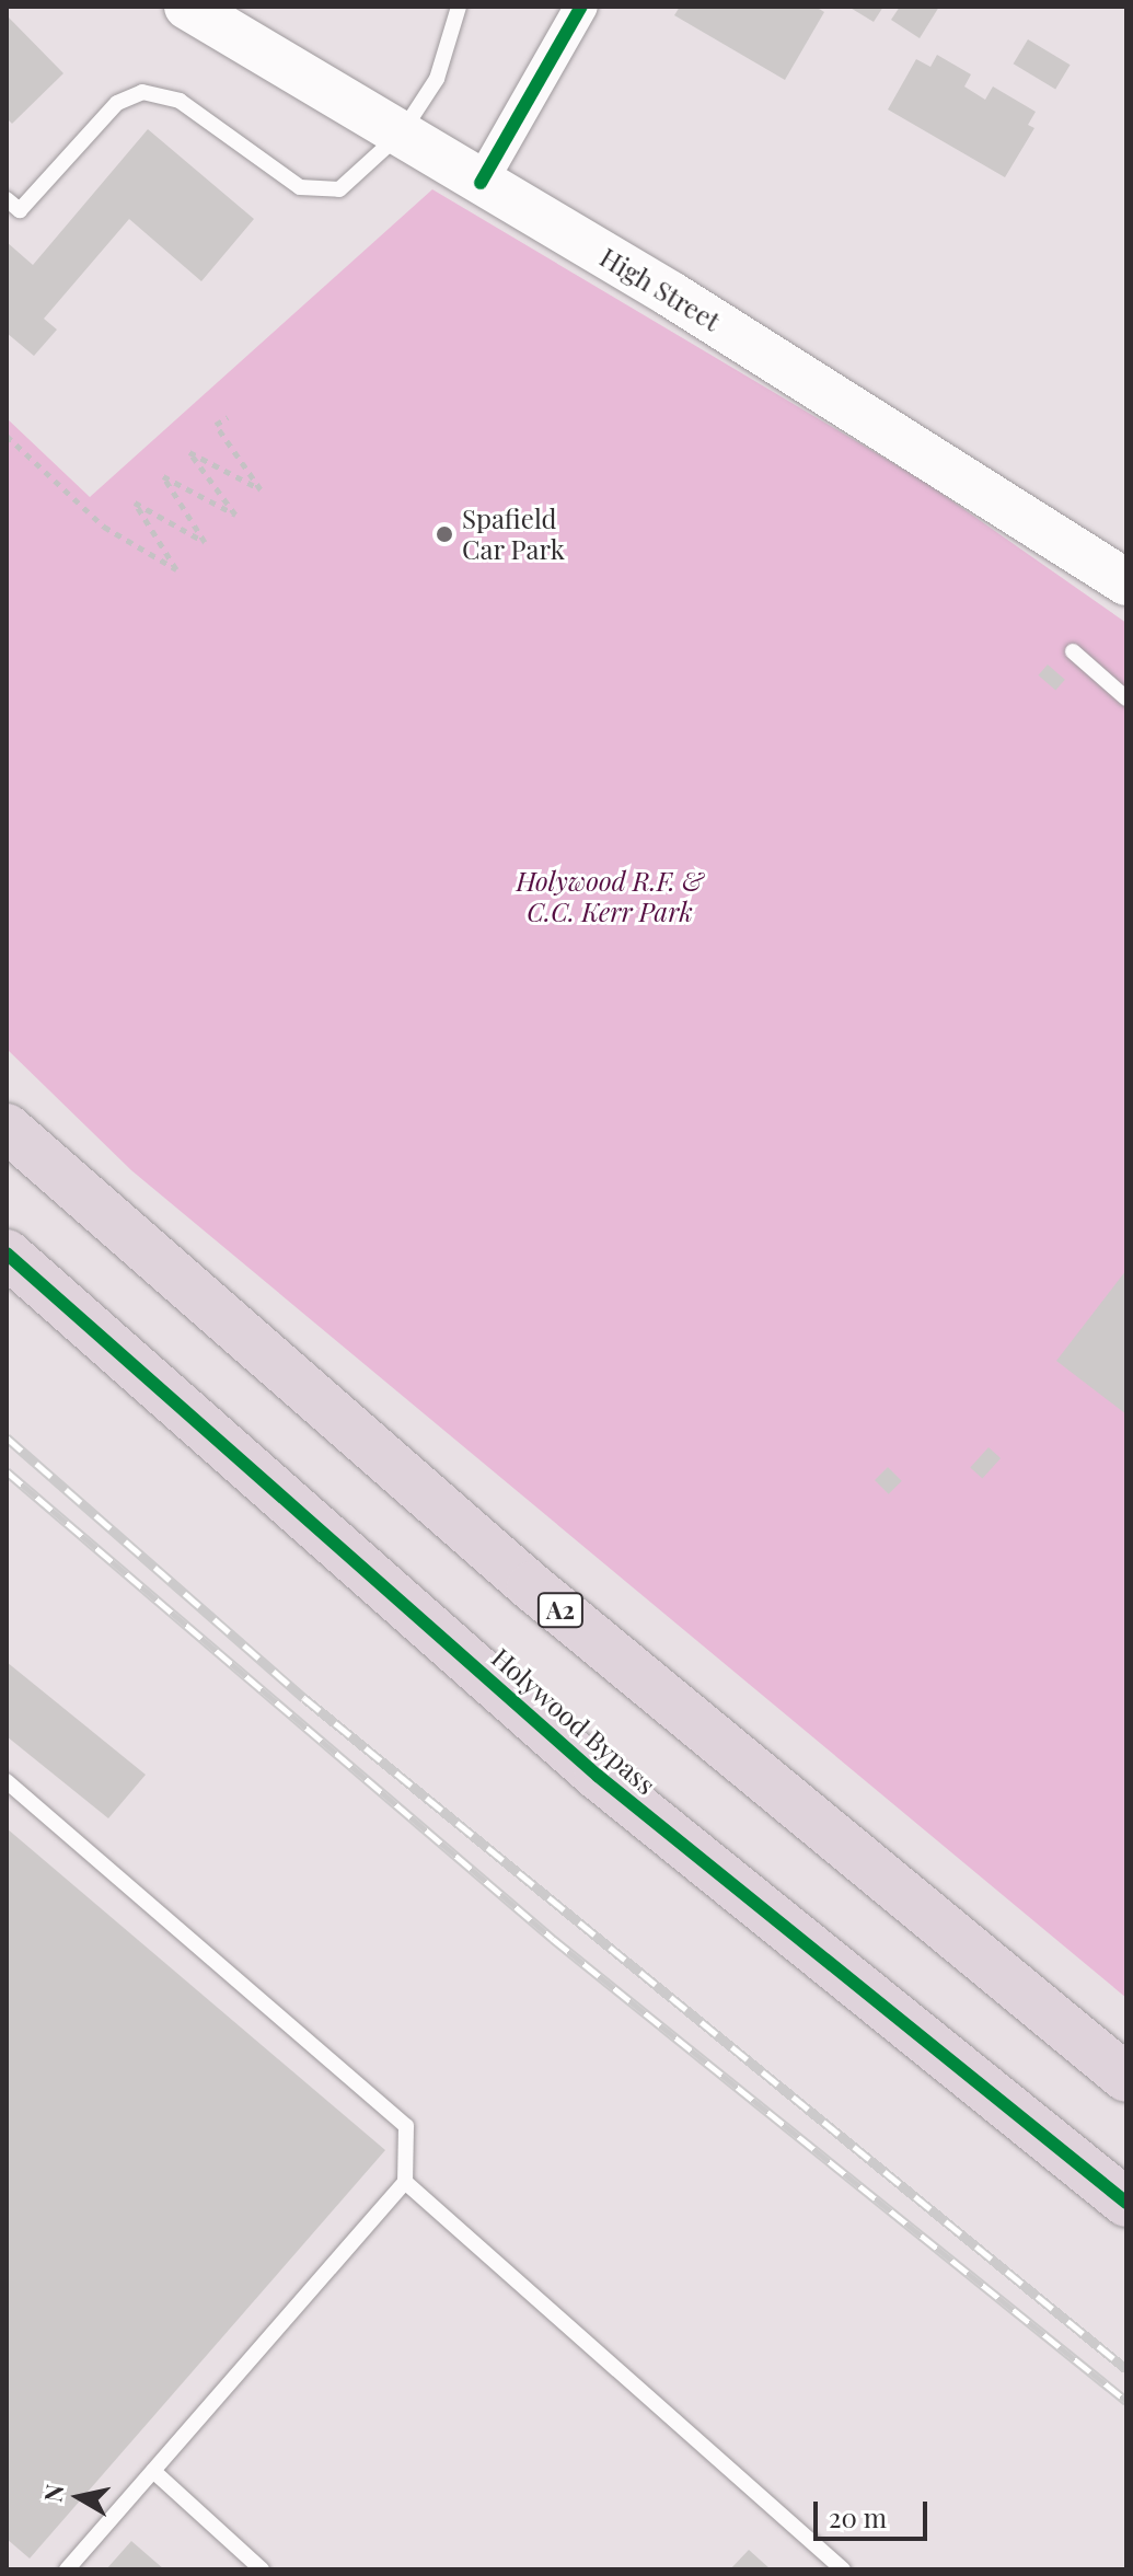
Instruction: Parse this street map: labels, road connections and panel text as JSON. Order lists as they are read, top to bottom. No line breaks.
{"streets":{"highway":["A2","Holywood Bypass"],"main road":["High Street"]},"parks":["Holywood R.F. & C.C. Kerr Park"],"places":["Spafield Car Park"],"scale_bar":"20 m","north":"left"}
